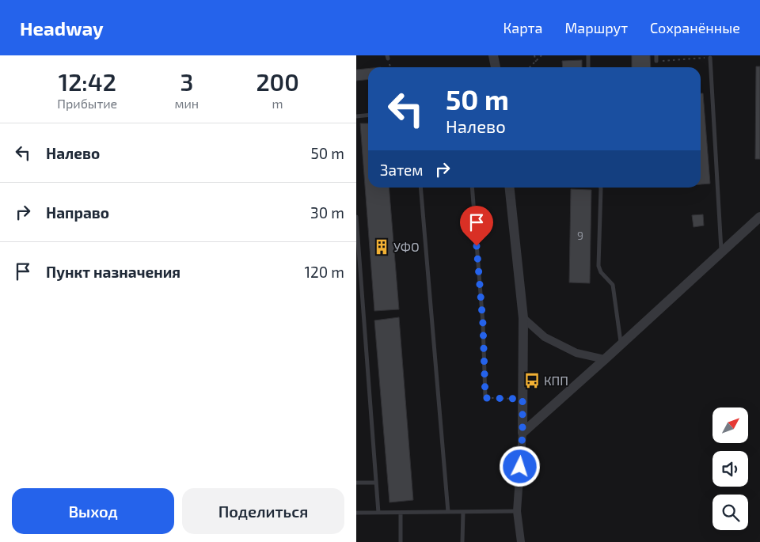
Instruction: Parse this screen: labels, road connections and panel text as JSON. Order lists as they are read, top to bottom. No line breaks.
{"places":{"building":["УФО"],"bus stop":["КПП"]},"house_numbers":["9"],"north":"top right","page":{"header":"Headway","nav":["Карта","Маршрут","Сохранённые"],"eta":["12:42","Прибытие","3","мин","200","m"],"turn":["50 m","Налево"],"list":[{"name":"Налево","value":"50 m"},{"name":"Направо","value":"30 m"},{"name":"Пункт назначения","value":"120 m"}],"then":"Затем","buttons":["Выход","Поделиться"]}}
